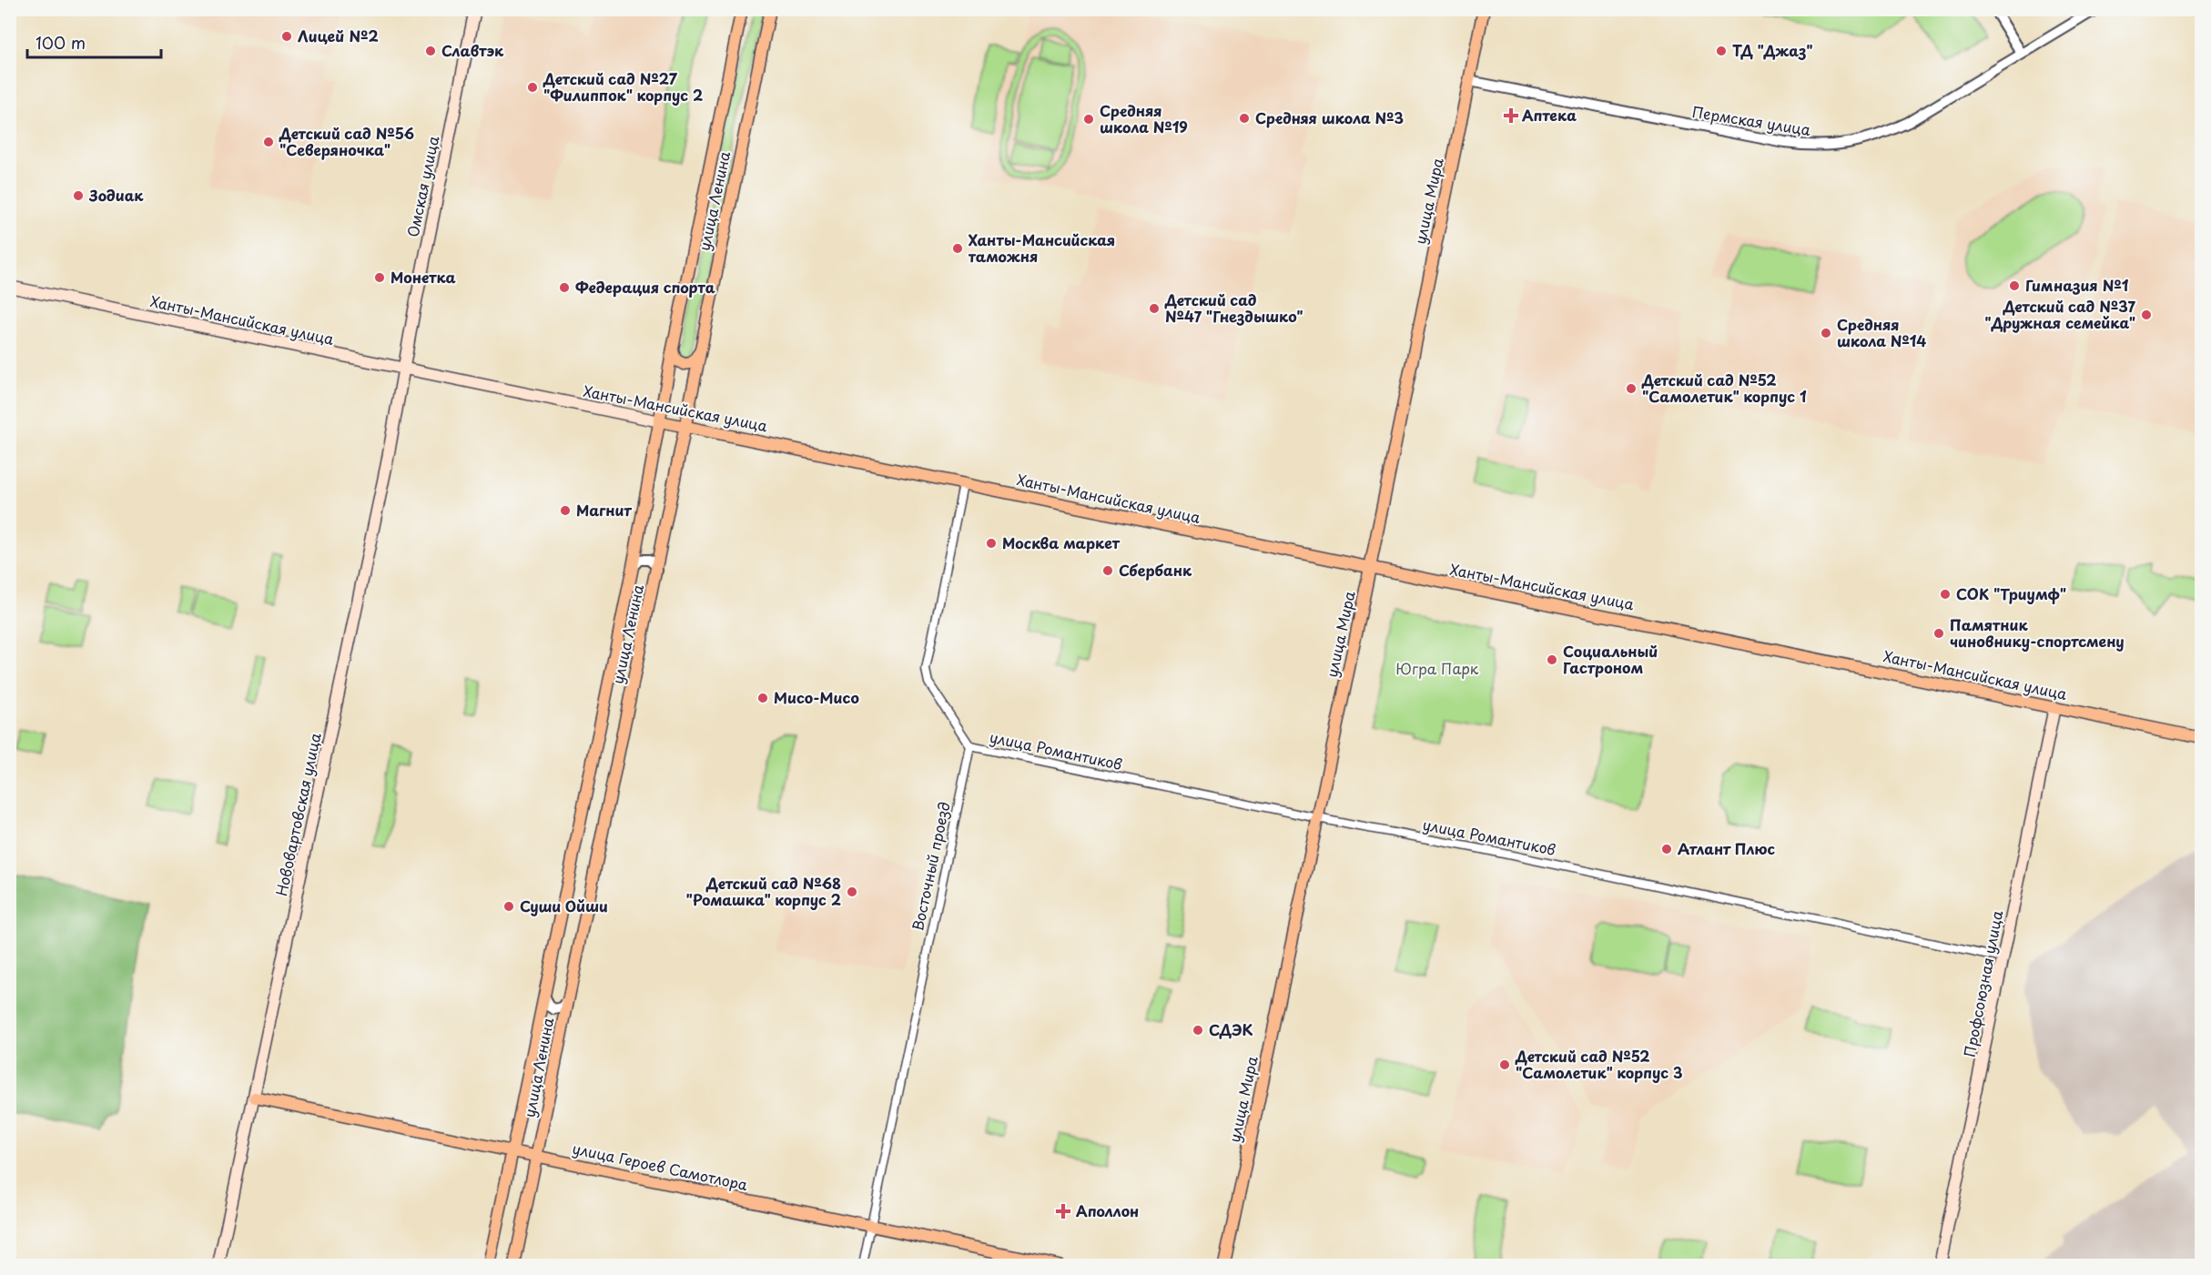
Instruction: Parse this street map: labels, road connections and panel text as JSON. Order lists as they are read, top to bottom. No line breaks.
{"streets":{"main road":["Омская улица","улица Ленина","улица Мира","Ханты-Мансийская улица","Нововартовская улица","Профсоюзная улица","улица Героев Самотлора"],"street":["Пермская улица","улица Романтиков","Восточный проезд"]},"crossings":[["Пермская улица","улица Мира"],["Омская улица","Ханты-Мансийская улица"],["Омская улица","Нововартовская улица"],["улица Ленина","Ханты-Мансийская улица"],["улица Ленина","улица Героев Самотлора"],["улица Мира","Ханты-Мансийская улица"],["улица Мира","улица Романтиков"],["Ханты-Мансийская улица","Нововартовская улица"],["Ханты-Мансийская улица","Профсоюзная улица"],["улица Романтиков","Восточный проезд"],["улица Романтиков","Профсоюзная улица"],["Нововартовская улица","улица Героев Самотлора"],["Восточный проезд","улица Героев Самотлора"]],"parks":["Югра Парк"],"places":{"other":["Лицей №2","Славтэк","ТД \"Джаз\"","Детский сад №27 \"Филиппок\" корпус 2","Средняя школа №3","Средняя школа №19","Детский сад №56 \"Северяночка\"","Зодиак","Ханты-Мансийская таможня","Монетка","Гимназия №1","Федерация спорта","Детский сад №47 \"Гнездышко\"","Детский сад №37 \"Дружная семейка\"","Средняя школа №14","Детский сад №52 \"Самолетик\" корпус 1","Магнит","Москва маркет","Сбербанк","СОК \"Триумф\"","Памятник чиновнику-спортсмену","Социальный Гастроном","Мисо-Мисо","Атлант Плюс","Детский сад №68 \"Ромашка\" корпус 2","Суши Ойши","СДЭК","Детский сад №52 \"Самолетик\" корпус 3"],"health":["Аптека","Аполлон"]},"scale_bar":"100 m"}
